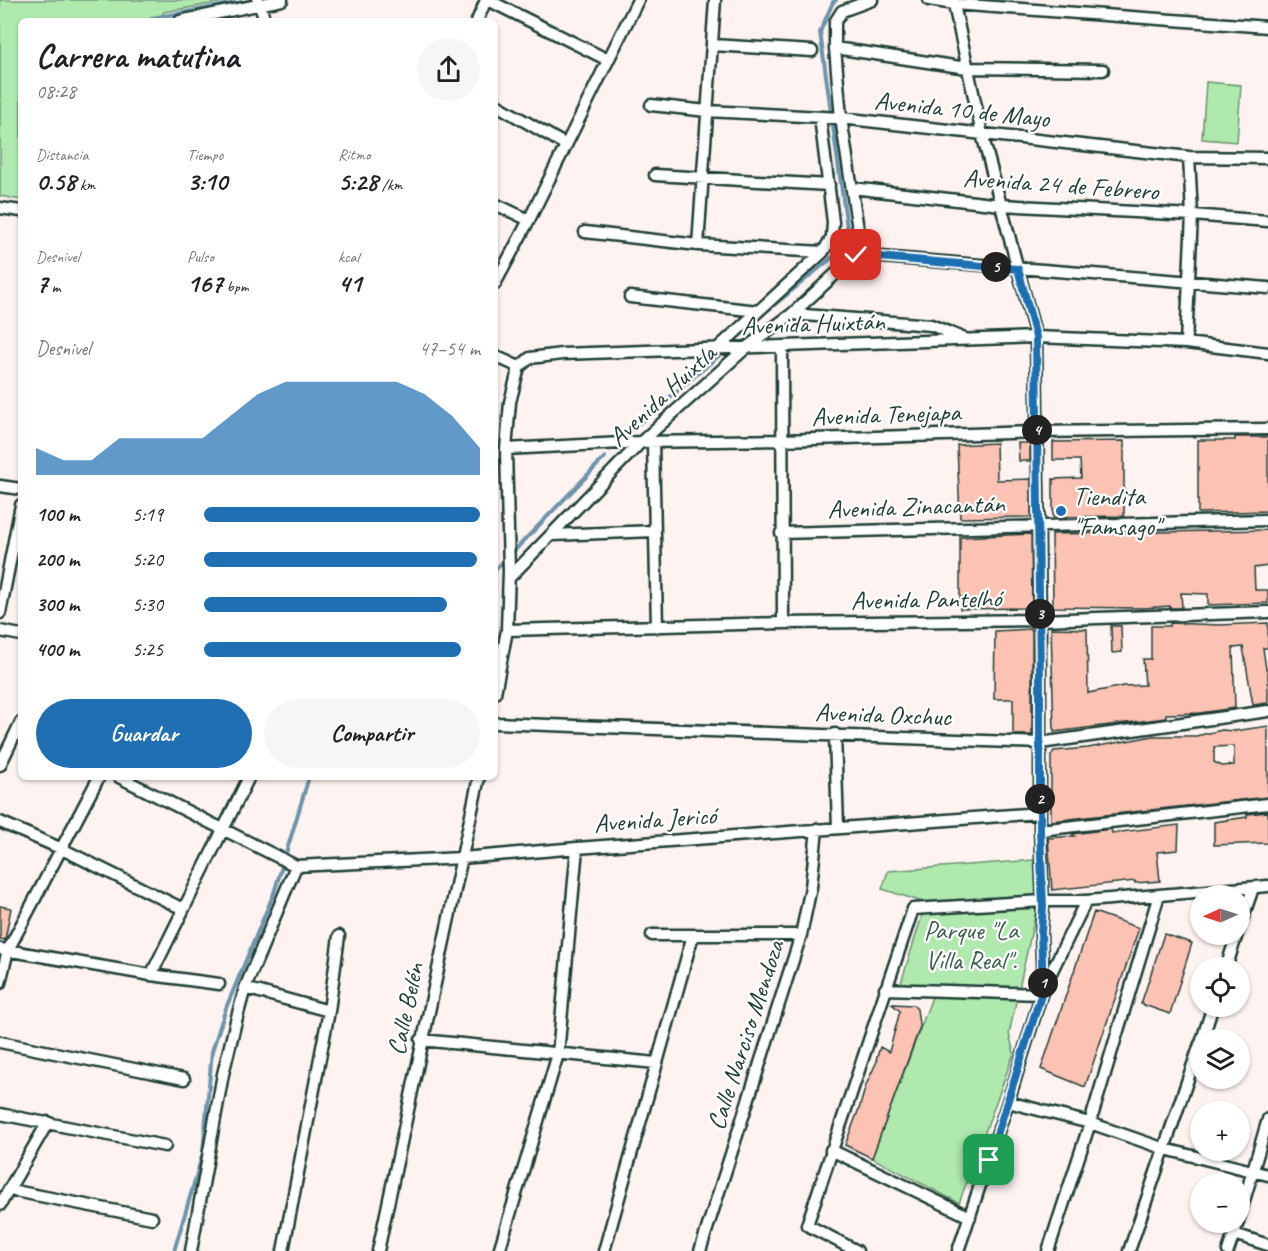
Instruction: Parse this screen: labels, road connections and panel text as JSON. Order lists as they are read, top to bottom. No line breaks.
{"streets":{"street":["Avenida 10 de Mayo","Avenida 24 de Febrero","Avenida Huixtán","Avenida Huixtla","Avenida Tenejapa","Avenida Zinacantán","Avenida Pantelhó","Avenida Oxchuc","Avenida Jericó","Calle Belén","Calle Narciso Mendoza"]},"crossings":[["Avenida Huixtán","Avenida Huixtla"],["Avenida Huixtla","Avenida Tenejapa"],["Avenida Jericó","Calle Belén"],["Avenida Jericó","Calle Narciso Mendoza"]],"parks":["Parque \"La Villa Real\"."],"places":["Tiendita \"Famsago\""],"north":"left","page":{"heading":["Carrera matutina","08:28"],"stats":[["Distancia","0.58 km"],["Tiempo","3:10"],["Ritmo","5:28 /km"],["Desnivel","7 m"],["Pulso","167 bpm"],["kcal","41"]],"pins":["5","4","3","2","1"],"chart":["Desnivel","47–54 m"],"list":[{"name":"100 m","note":"5:19"},{"name":"200 m","note":"5:20"},{"name":"300 m","note":"5:30"},{"name":"400 m","note":"5:25"}],"buttons":["Guardar","Compartir"],"map_buttons":["+","−"]}}
